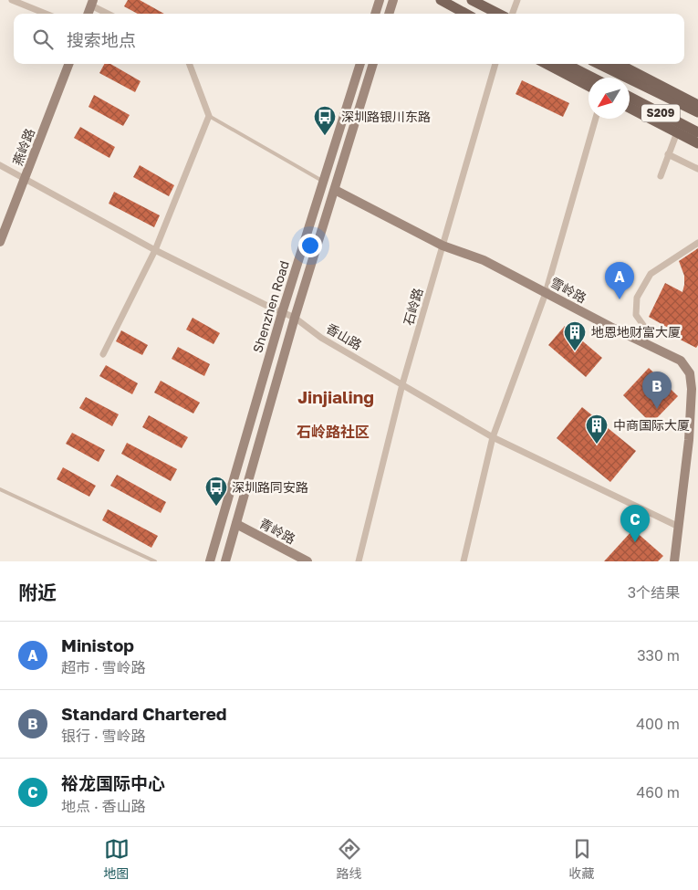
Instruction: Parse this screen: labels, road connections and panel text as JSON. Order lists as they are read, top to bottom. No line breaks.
{"streets":{"main road":["S209","燕岭路","雪岭路","Shenzhen Road","青岭路"],"street":["石岭路","香山路"]},"crossings":[["燕岭路","香山路"],["雪岭路","Shenzhen Road"],["雪岭路","石岭路"],["雪岭路","香山路"],["Shenzhen Road","香山路"],["Shenzhen Road","青岭路"],["石岭路","香山路"]],"districts":["Jinjialing","石岭路社区"],"places":{"bus stop":["深圳路银川东路","深圳路同安路"],"building":["地恩地财富大厦","中商国际大厦"]},"north":"bottom left","page":{"search":"搜索地点","pins":["A","B","C"],"heading":["附近","3个结果"],"list":[{"mark":"A","name":"Ministop","note":"超市 · 雪岭路","value":"330 m"},{"mark":"B","name":"Standard Chartered","note":"银行 · 雪岭路","value":"400 m"},{"mark":"C","name":"裕龙国际中心","note":"地点 · 香山路","value":"460 m"}],"nav":["地图","路线","收藏"]}}
